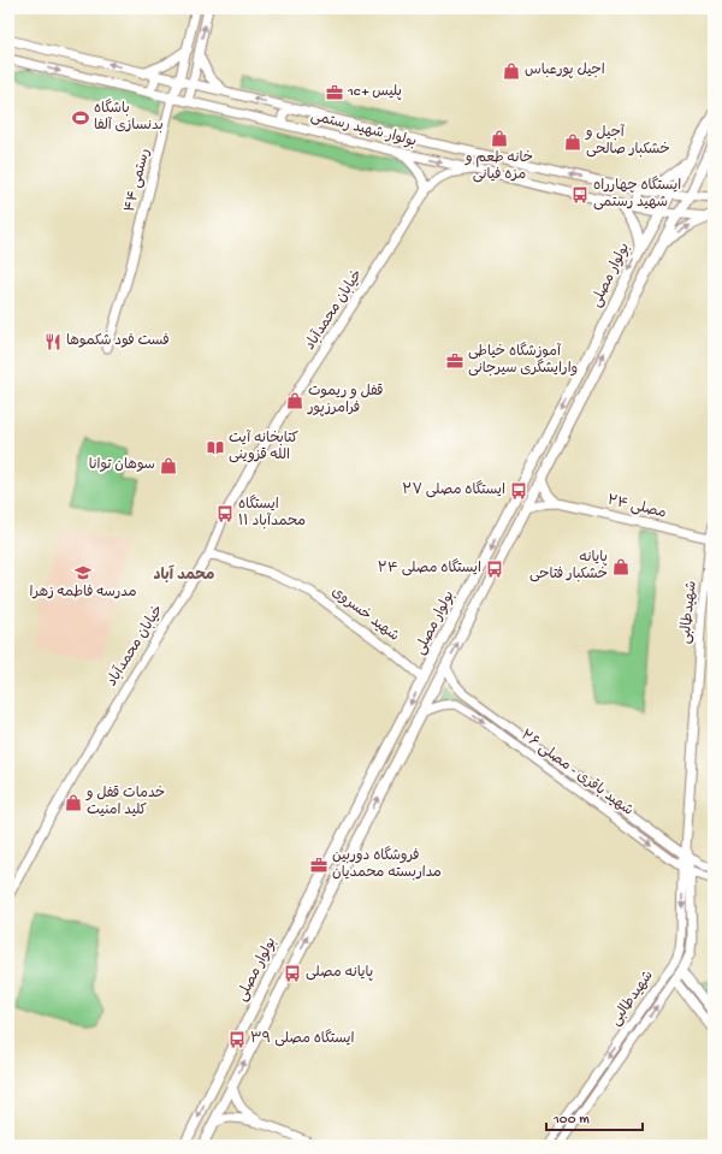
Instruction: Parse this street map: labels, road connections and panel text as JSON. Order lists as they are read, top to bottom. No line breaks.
{"streets":{"main road":["بولوار مصلی"],"street":["بولوار شهید رستمی","رستمی ۴۴","خیابان محمدآباد","مصلی ۲۴","شهیدطالبی","شهید خسروی","شهید باقری - مصلی ۲۶"]},"crossings":[["بولوار شهید رستمی","رستمی ۴۴"],["بولوار شهید رستمی","بولوار مصلی"],["بولوار مصلی","مصلی ۲۴"],["بولوار مصلی","شهید خسروی"],["بولوار مصلی","شهید باقری - مصلی ۲۶"],["خیابان محمدآباد","شهید خسروی"],["مصلی ۲۴","شهیدطالبی"],["شهیدطالبی","شهید باقری - مصلی ۲۶"]],"districts":["محمد آباد"],"places":{"shop":["اجیل پورعباس","خانه طعم و مزه فیانی","آجیل و خشکبار صالحی","قفل و ریموت فرامرزپور","سوهان توانا","پایانه خشکبار فتاحی","خدمات قفل و کلید امنیت"],"office":["پلیس +10","آموزشگاه خیاطی وارایشگری سیرجانی","فروشگاه دوربین مداربسته محمدیان"],"sports":["باشگاه بدنسازی آلفا"],"bus stop":["ایستگاه چهارراه شهید رستمی","ایستگاه مصلی ۲۷","ایستگاه محمدآباد ۱۱","ایستگاه مصلی ۲۴","پایانه مصلی","ایستگاه مصلی ۳۹"],"restaurant":["فست فود شکموها"],"library":["کتابخانه آیت الله قزوینی"],"school or university":["مدرسه فاطمه زهرا"]},"scale_bar":"100 m"}
